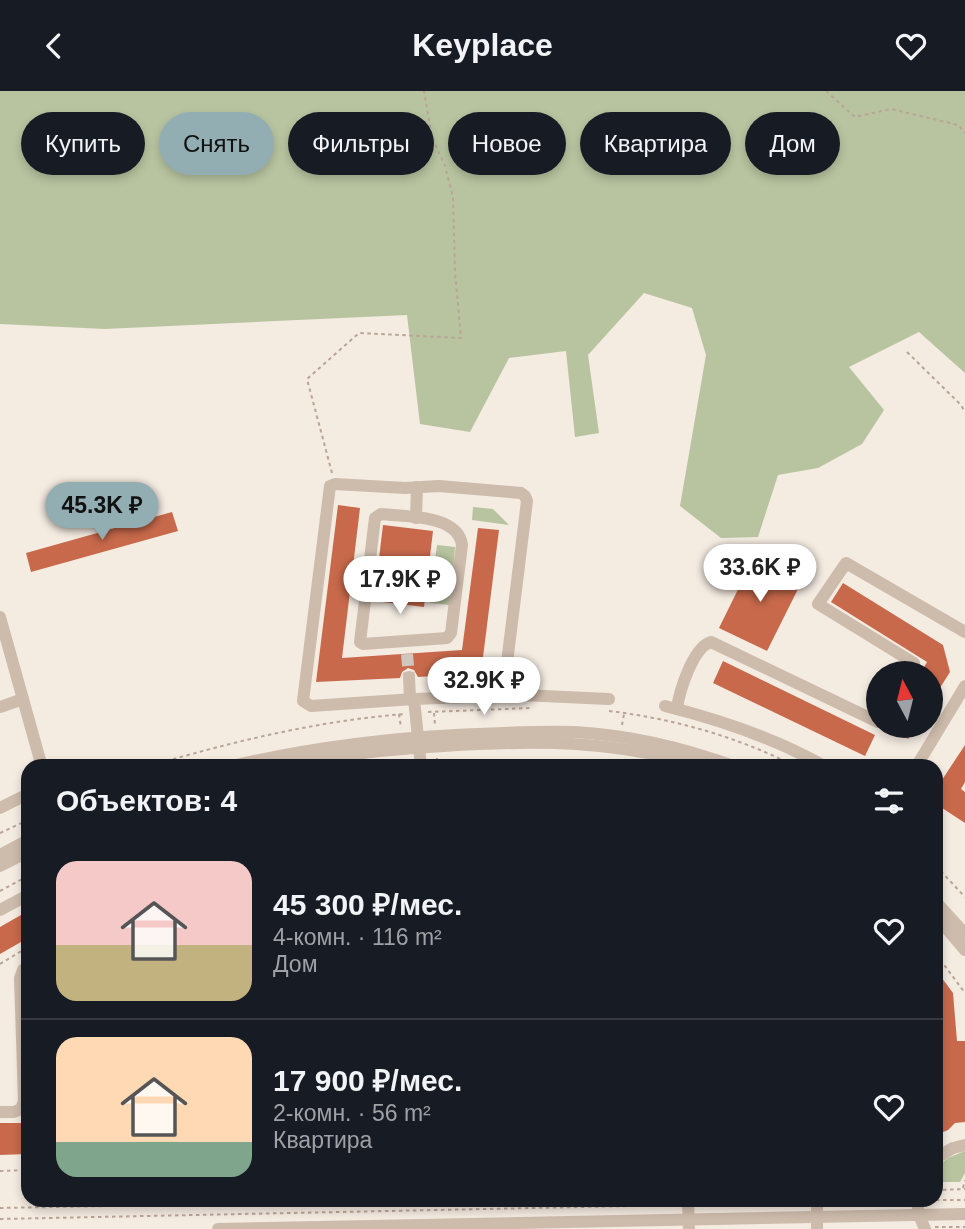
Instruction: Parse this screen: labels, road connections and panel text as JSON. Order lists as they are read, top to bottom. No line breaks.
{"north":"top","page":{"header":"Keyplace","chip":["Купить","Снять","Фильтры","Новое","Квартира","Дом"],"price":["45.3K ₽","33.6K ₽","17.9K ₽","32.9K ₽"],"heading":"Объектов: 4","list":[{"name":"45 300 ₽/мес.","note":"4-комн. · 116 m² · Дом"},{"name":"17 900 ₽/мес.","note":"2-комн. · 56 m² · Квартира"}]}}
